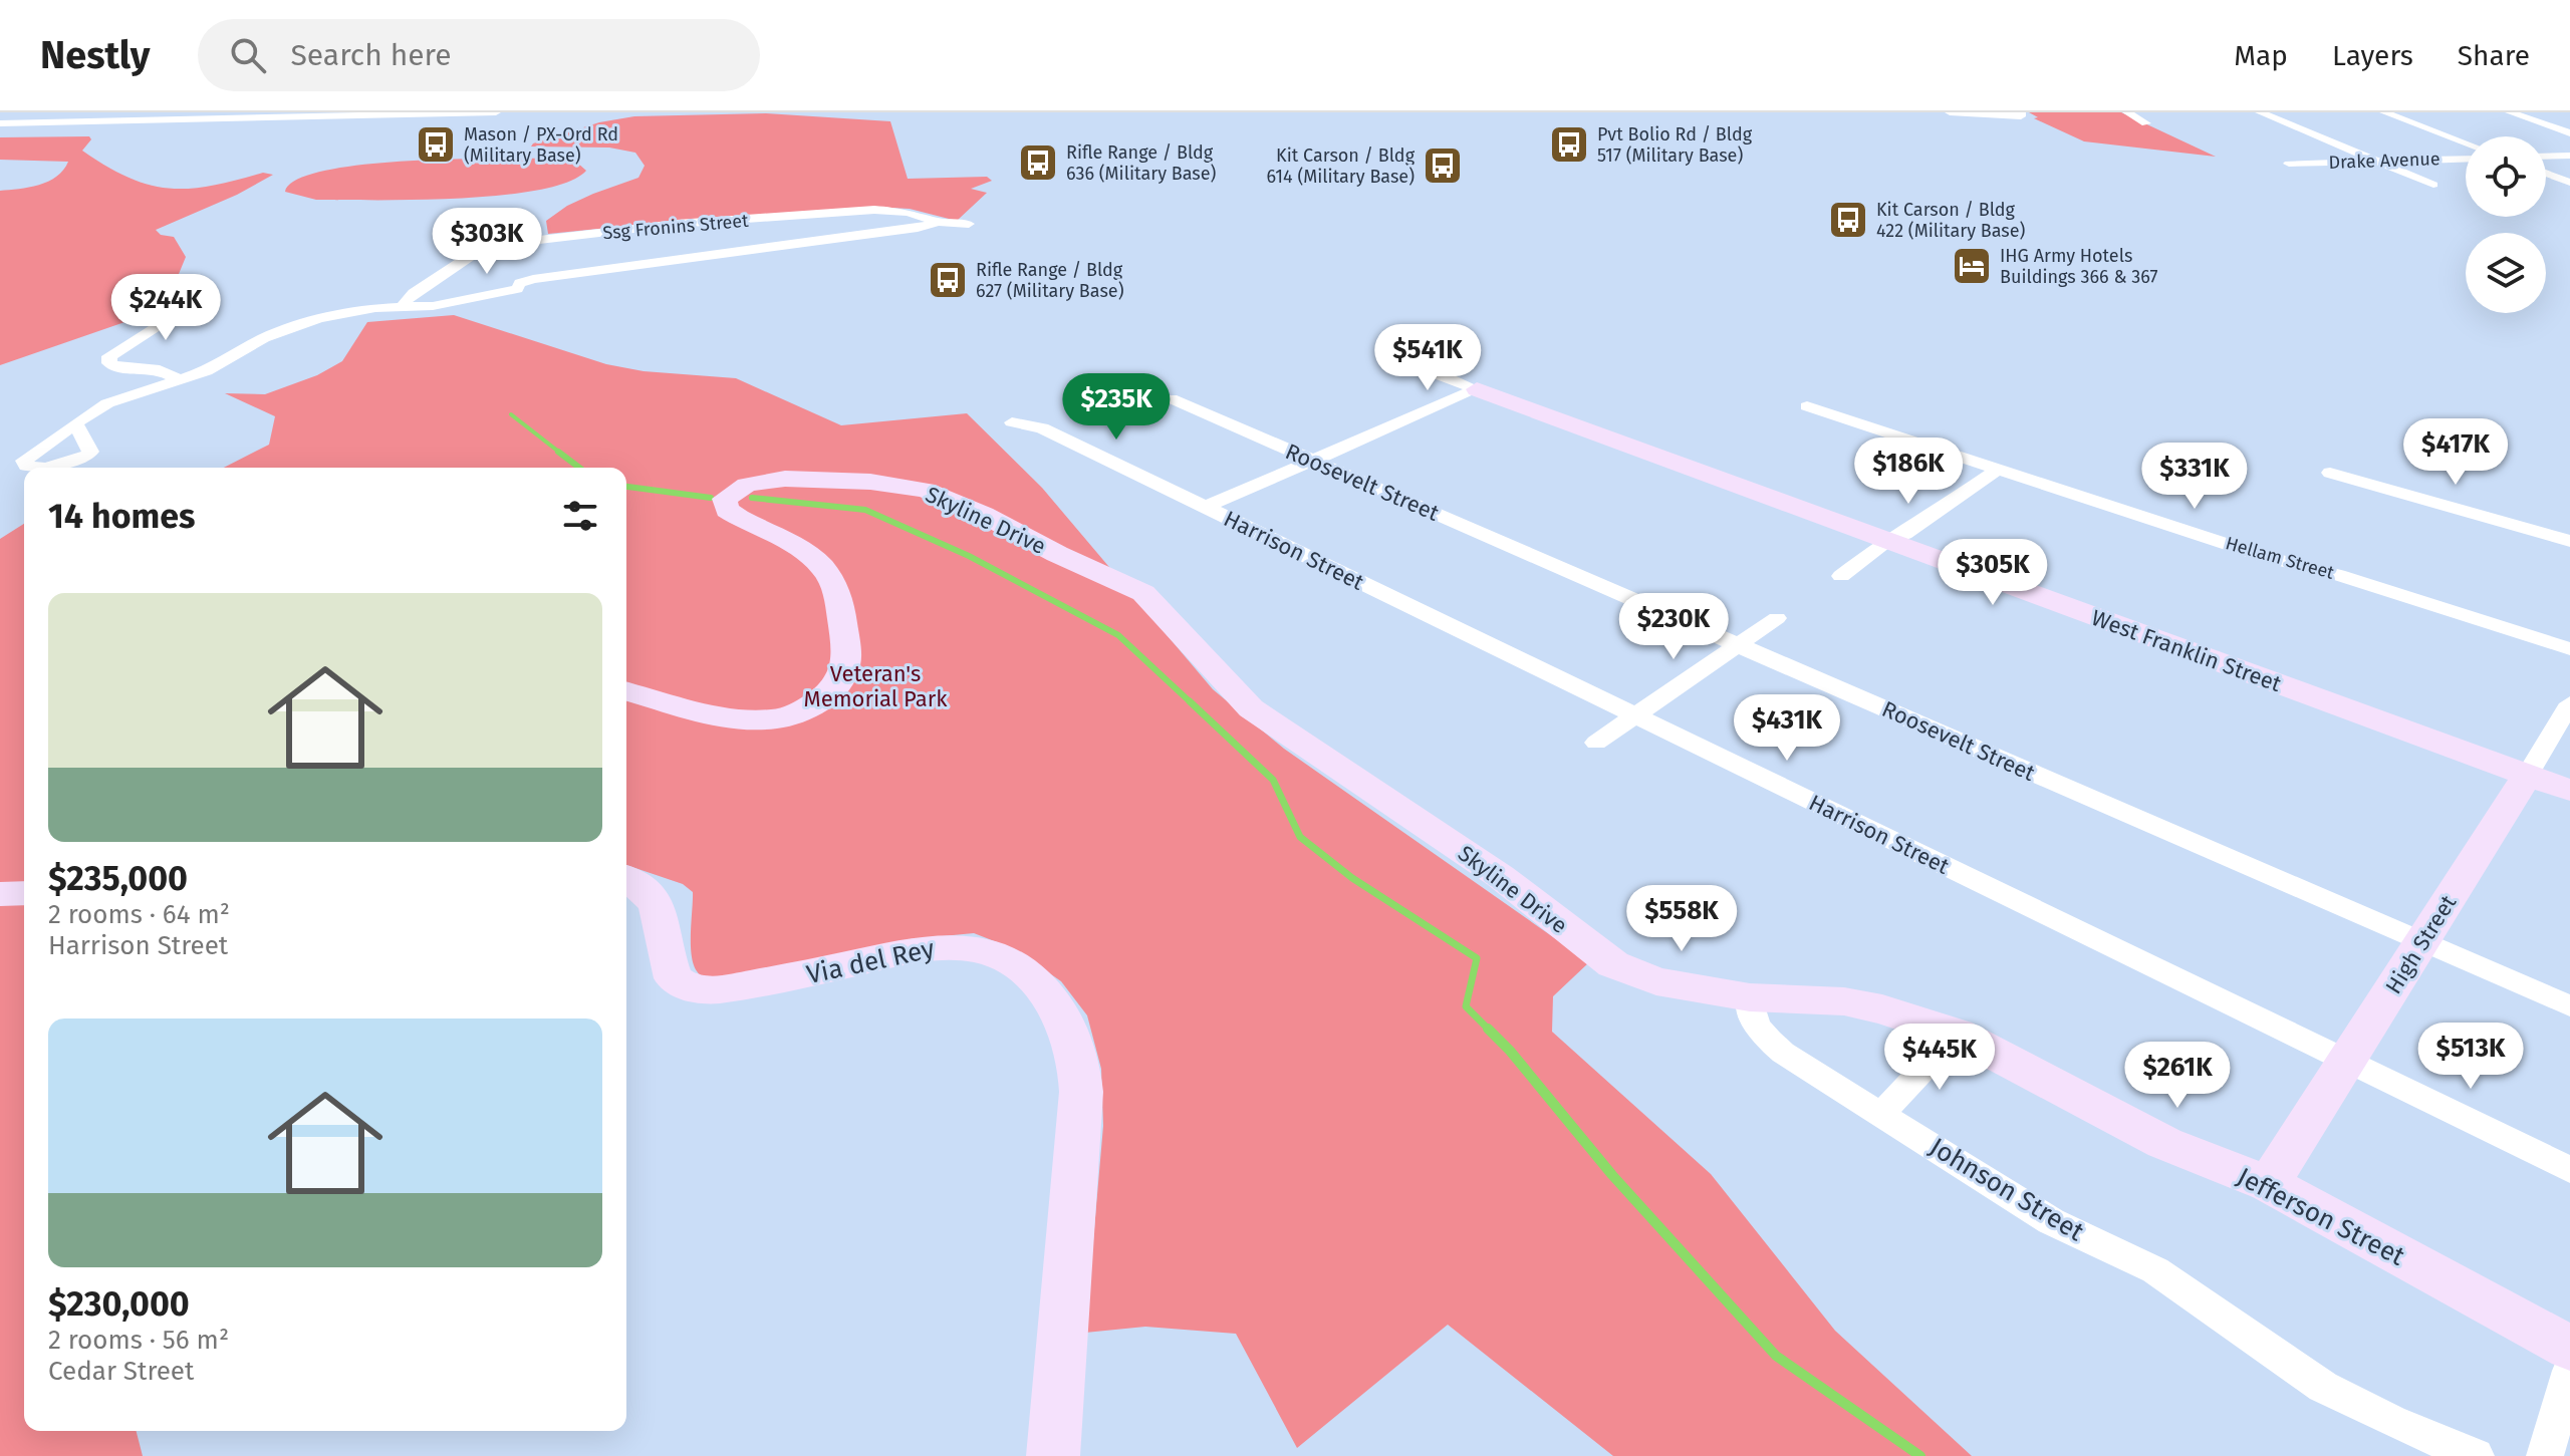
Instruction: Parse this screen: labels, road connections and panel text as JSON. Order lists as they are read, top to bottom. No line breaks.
{"streets":{"street":["Drake Avenue","Ssg Fronins Street","Roosevelt Street","Skyline Drive","Harrison Street","Hellam Street","West Franklin Street","High Street","Via del Rey","Johnson Street","Jefferson Street"]},"crossings":[["Roosevelt Street","High Street"],["Skyline Drive","Johnson Street"],["Skyline Drive","Jefferson Street"],["Harrison Street","High Street"],["West Franklin Street","High Street"],["High Street","Jefferson Street"],["Johnson Street","Jefferson Street"]],"parks":["Veteran's Memorial Park"],"places":{"bus stop":["Mason / PX-Ord Rd (Military Base)","Pvt Bolio Rd / Bldg 517 (Military Base)","Rifle Range / Bldg 636 (Military Base)","Kit Carson / Bldg 614 (Military Base)","Kit Carson / Bldg 422 (Military Base)","Rifle Range / Bldg 627 (Military Base)"],"hotel":["IHG Army Hotels Buildings 366 & 367"]},"page":{"header":"Nestly","search":"Search here","nav":["Map","Layers","Share"],"price":["$303K","$244K","$541K","$235K","$417K","$186K","$331K","$305K","$230K","$431K","$558K","$513K","$445K","$261K"],"heading":"14 homes","list":[{"name":"$235,000","note":"2 rooms · 64 m² · Harrison Street"},{"name":"$230,000","note":"2 rooms · 56 m² · Cedar Street"}]}}
